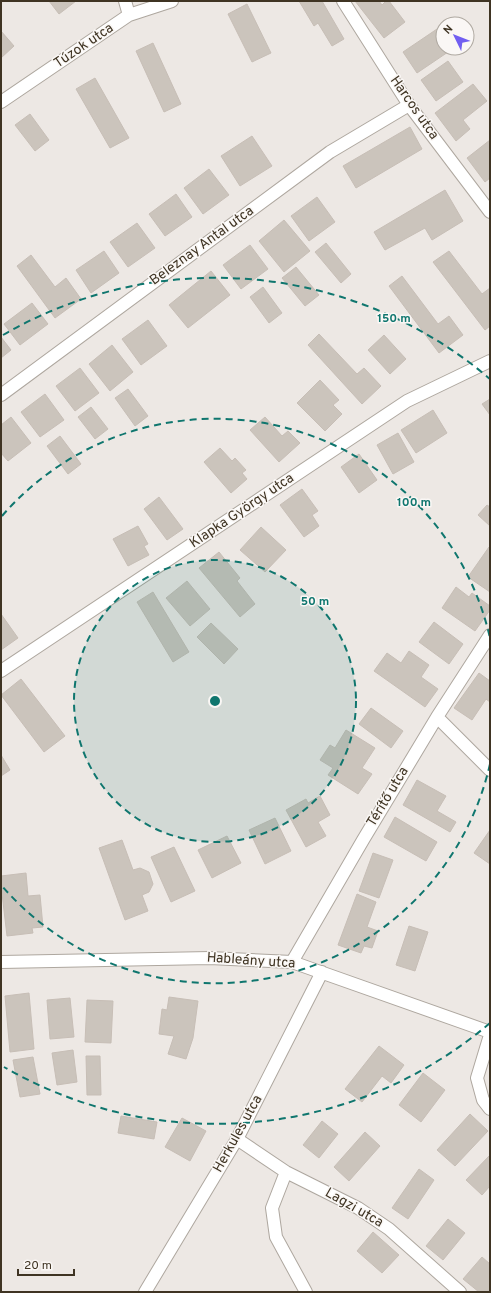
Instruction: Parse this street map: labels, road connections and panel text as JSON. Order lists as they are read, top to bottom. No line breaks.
{"streets":{"street":["Túzok utca","Harcos utca","Beleznay Antal utca","Klapka György utca","Térítő utca","Hableány utca","Herkules utca","Lagzi utca"]},"crossings":[["Harcos utca","Beleznay Antal utca"],["Térítő utca","Hableány utca"],["Hableány utca","Herkules utca"],["Herkules utca","Lagzi utca"]],"scale_bar":"20 m","north":"top left","rings":["150 m","100 m","50 m"]}
